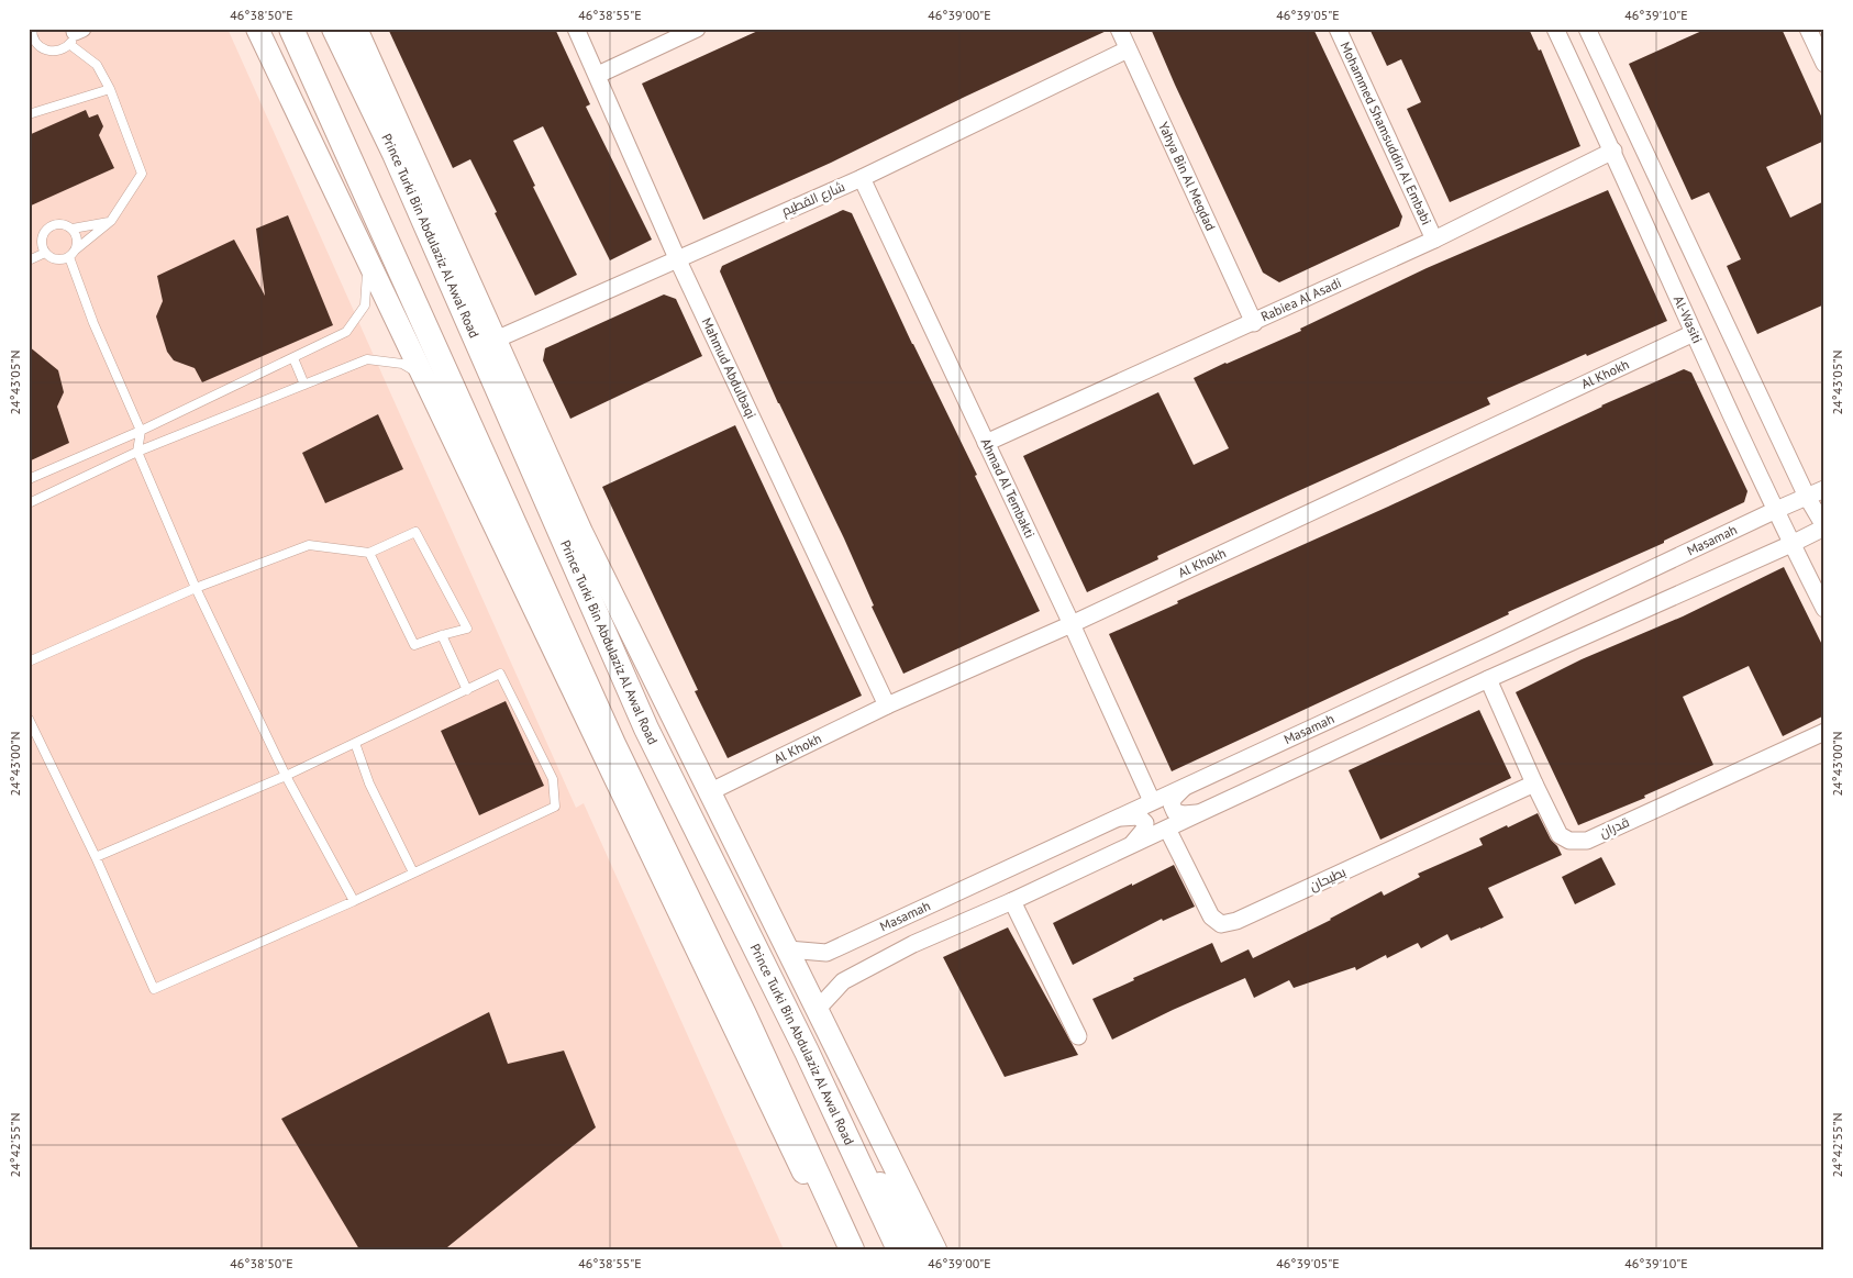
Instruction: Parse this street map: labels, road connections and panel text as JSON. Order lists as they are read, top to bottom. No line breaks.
{"streets":{"main road":["Prince Turki Bin Abdulaziz Al Awal Road"],"street":["Mohammed Shamsuddin Al Embabi","Yahya Bin Al Meqdad","شارع القطيم","Rabiea Al Asadi","Al-Wasiti","Mahmud Abdulbaqi","Al Khokh","Ahmad Al Tembakti","Masamah","قدران","بطيحان"]},"crossings":[["Mohammed Shamsuddin Al Embabi","Rabiea Al Asadi"],["Yahya Bin Al Meqdad","شارع القطيم"],["Yahya Bin Al Meqdad","Rabiea Al Asadi"],["شارع القطيم","Mahmud Abdulbaqi"],["شارع القطيم","Ahmad Al Tembakti"],["Rabiea Al Asadi","Al-Wasiti"],["Rabiea Al Asadi","Ahmad Al Tembakti"],["Al-Wasiti","Al Khokh"],["Al-Wasiti","Masamah"],["Mahmud Abdulbaqi","Al Khokh"],["Al Khokh","Ahmad Al Tembakti"],["Ahmad Al Tembakti","Masamah"],["قدران","بطيحان"]],"coordinates":["46°38'50\"E","46°38'55\"E","46°39'00\"E","46°39'05\"E","46°39'10\"E","24°43'05\"N","24°43'00\"N","24°42'55\"N"]}
